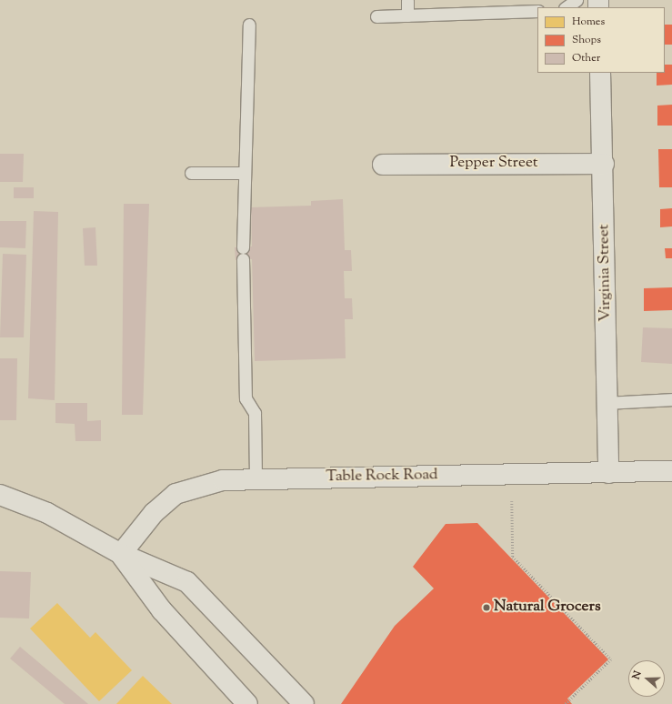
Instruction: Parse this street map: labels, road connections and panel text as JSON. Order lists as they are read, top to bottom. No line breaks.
{"streets":{"street":["Pepper Street","Virginia Street","Table Rock Road"]},"crossings":[["Pepper Street","Virginia Street"],["Virginia Street","Table Rock Road"]],"places":["Natural Grocers"],"legend":["Homes","Shops","Other"],"north":"left"}
